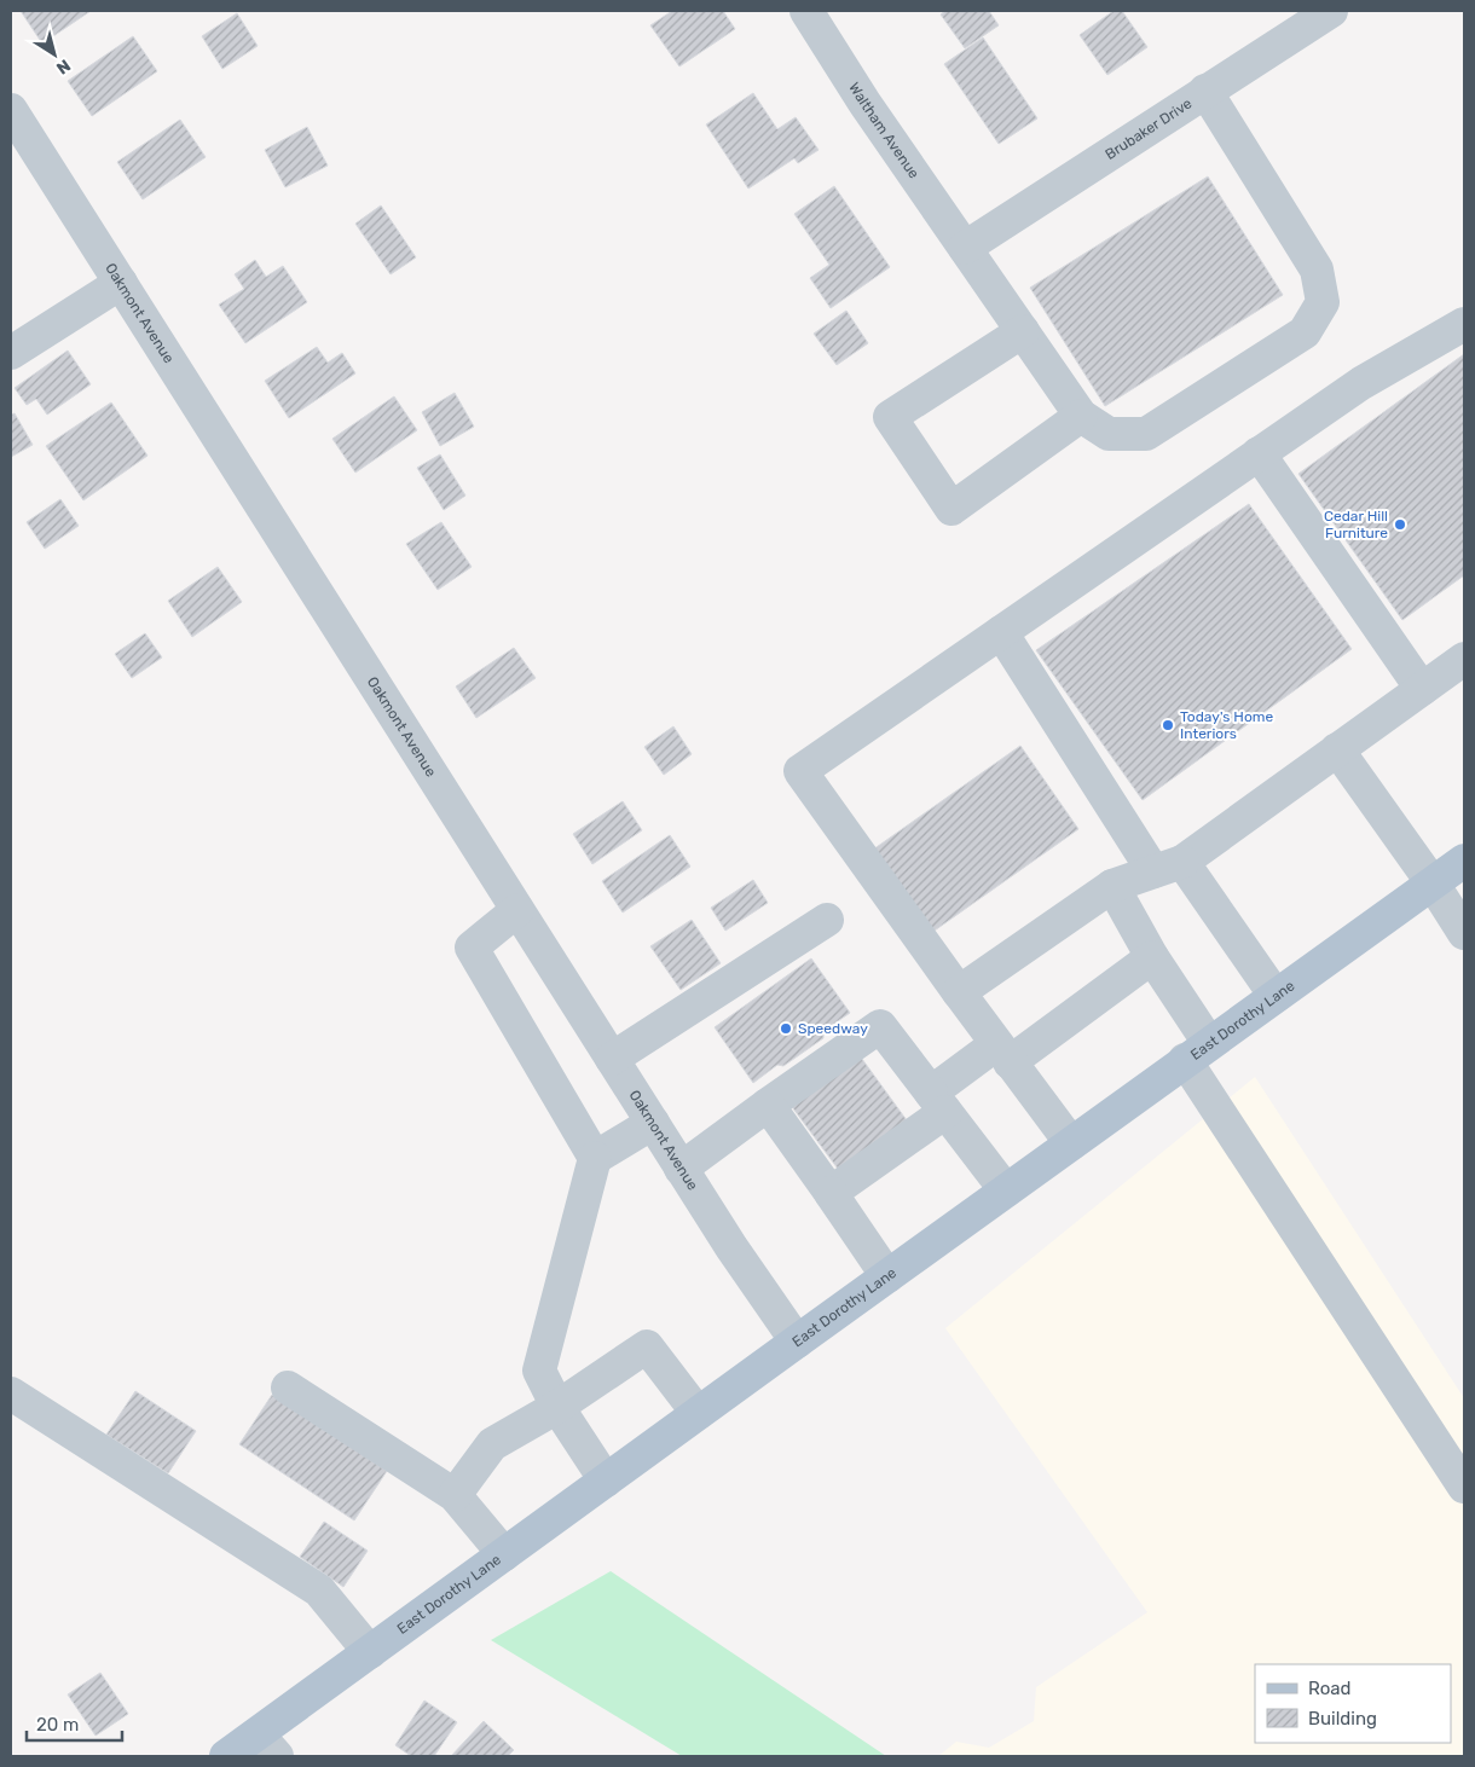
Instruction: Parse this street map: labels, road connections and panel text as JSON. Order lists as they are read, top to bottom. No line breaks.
{"streets":{"main road":["East Dorothy Lane"],"street":["Brubaker Drive","Waltham Avenue","Oakmont Avenue"]},"crossings":[["Brubaker Drive","Waltham Avenue"],["Oakmont Avenue","East Dorothy Lane"]],"places":["Cedar Hill Furniture","Today's Home Interiors","Speedway"],"legend":["Road","Building"],"scale_bar":"20 m","north":"bottom right"}
